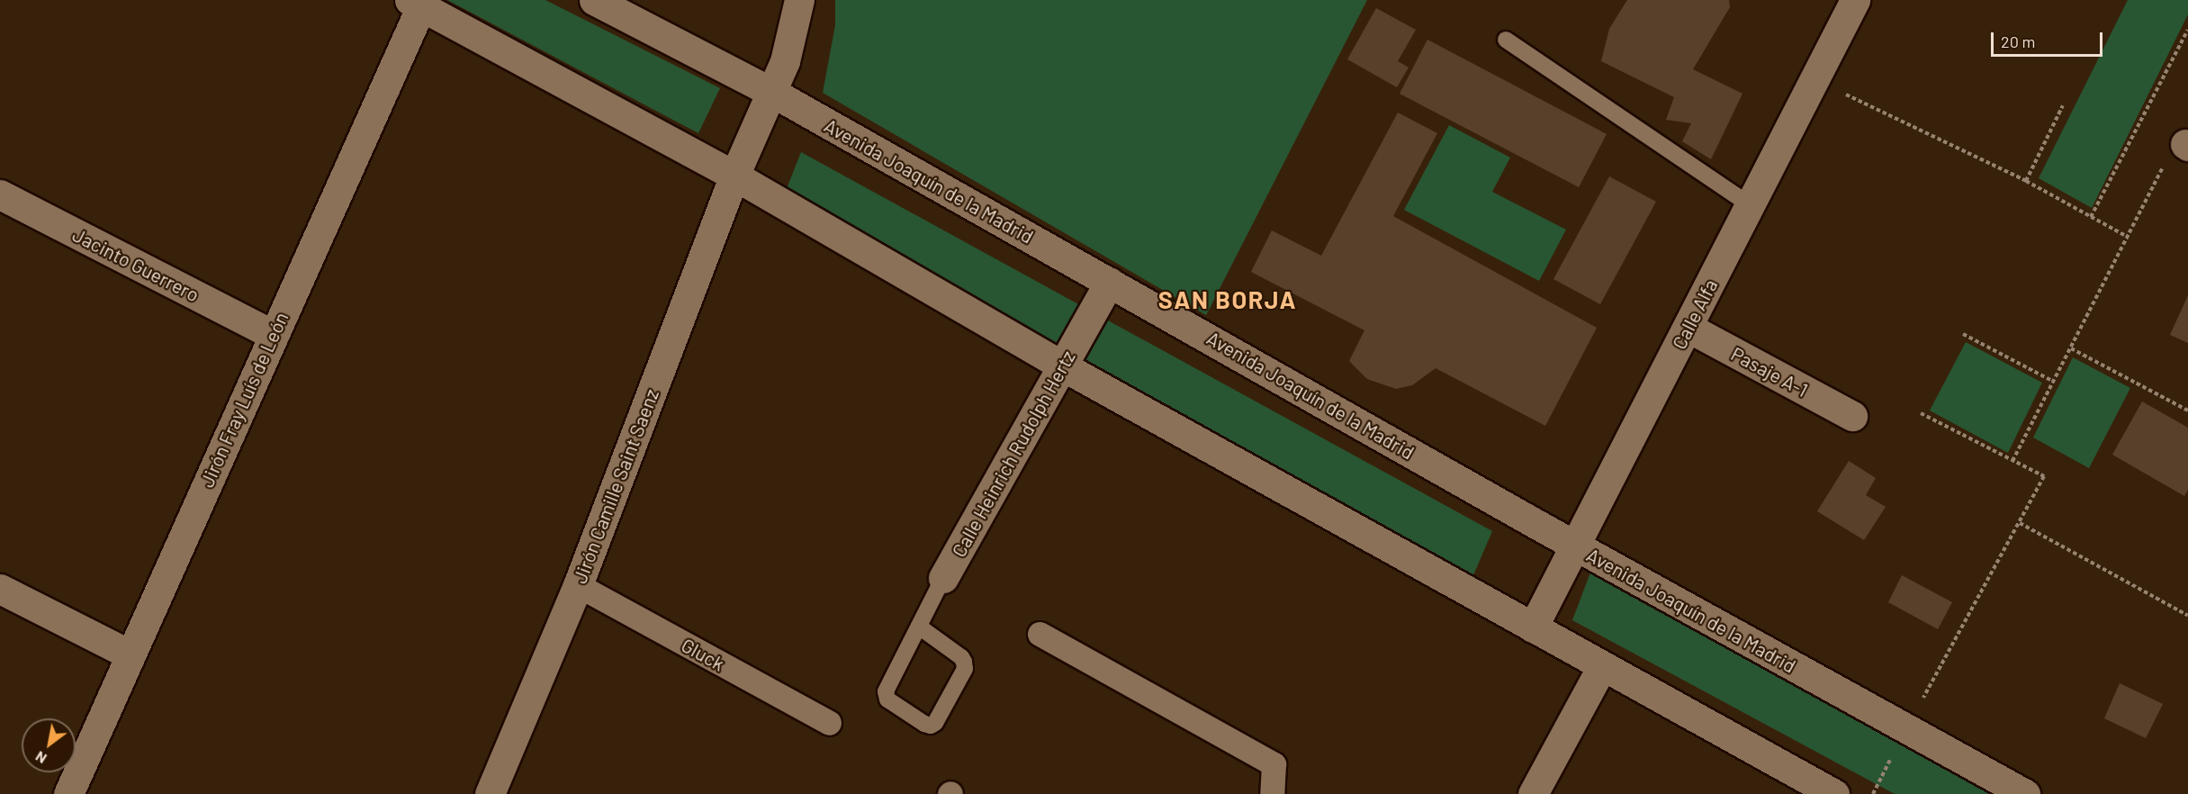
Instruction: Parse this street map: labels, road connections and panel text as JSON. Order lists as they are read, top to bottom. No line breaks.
{"streets":{"street":["Avenida Joaquín de la Madrid","Jacinto Guerrero","Calle Alfa","Pasaje A-1","Jirón Fray Luís de León","Calle Heinrich Rudolph Hertz","Jirón Camille Saint Saenz","Gluck"]},"crossings":[["Avenida Joaquín de la Madrid","Calle Alfa"],["Avenida Joaquín de la Madrid","Calle Heinrich Rudolph Hertz"],["Avenida Joaquín de la Madrid","Jirón Camille Saint Saenz"],["Jacinto Guerrero","Jirón Fray Luís de León"],["Calle Alfa","Pasaje A-1"],["Jirón Camille Saint Saenz","Gluck"]],"districts":["SAN BORJA"],"scale_bar":"20 m","north":"bottom left"}
